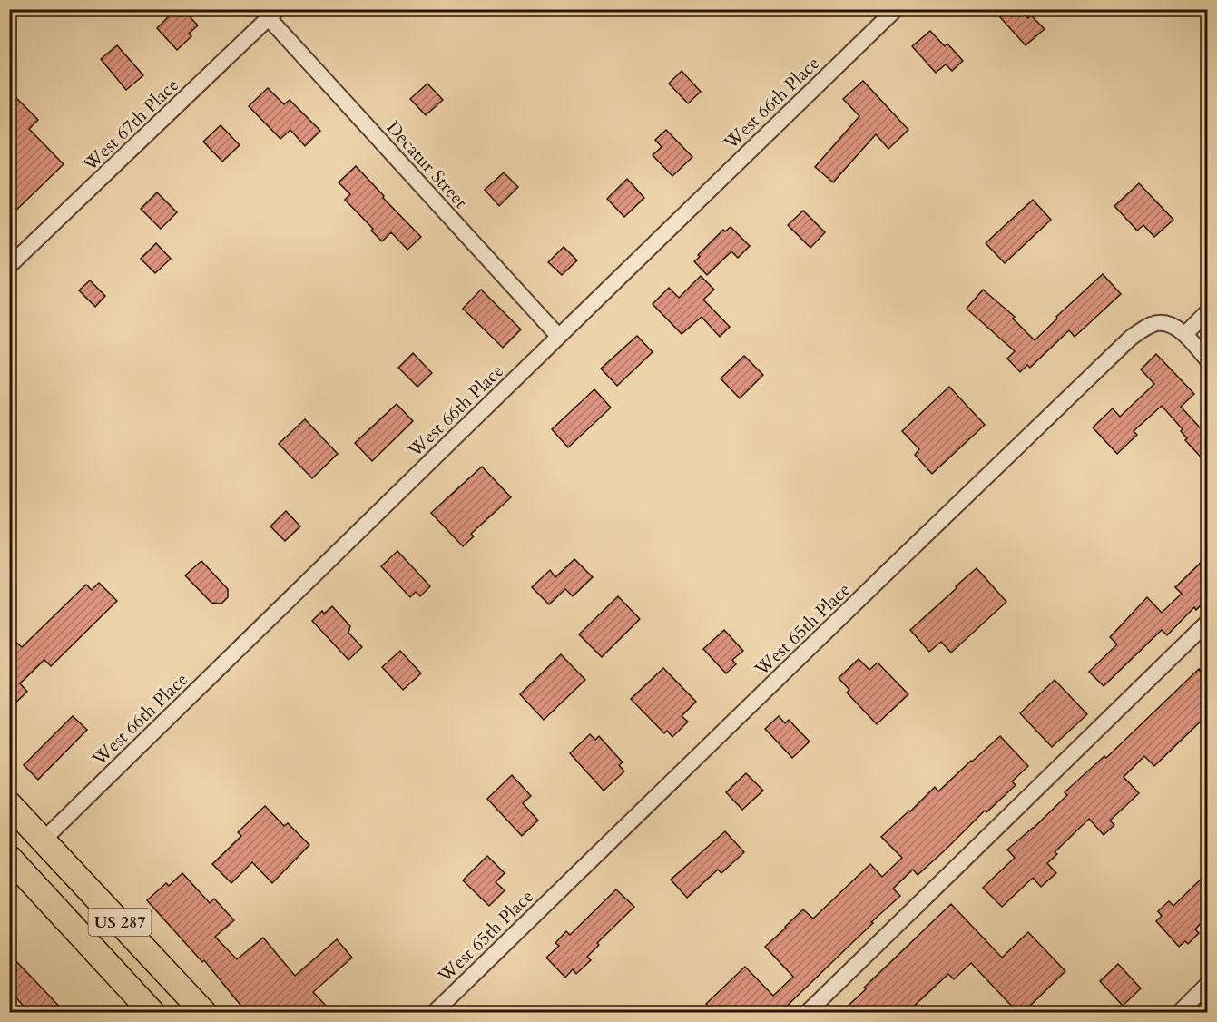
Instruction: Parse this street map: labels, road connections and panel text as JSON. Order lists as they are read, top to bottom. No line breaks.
{"streets":{"main road":["US 287"],"street":["West 66th Place","West 67th Place","Decatur Street","West 65th Place"]},"crossings":[["West 66th Place","Decatur Street"],["West 66th Place","US 287"],["West 67th Place","Decatur Street"]]}
